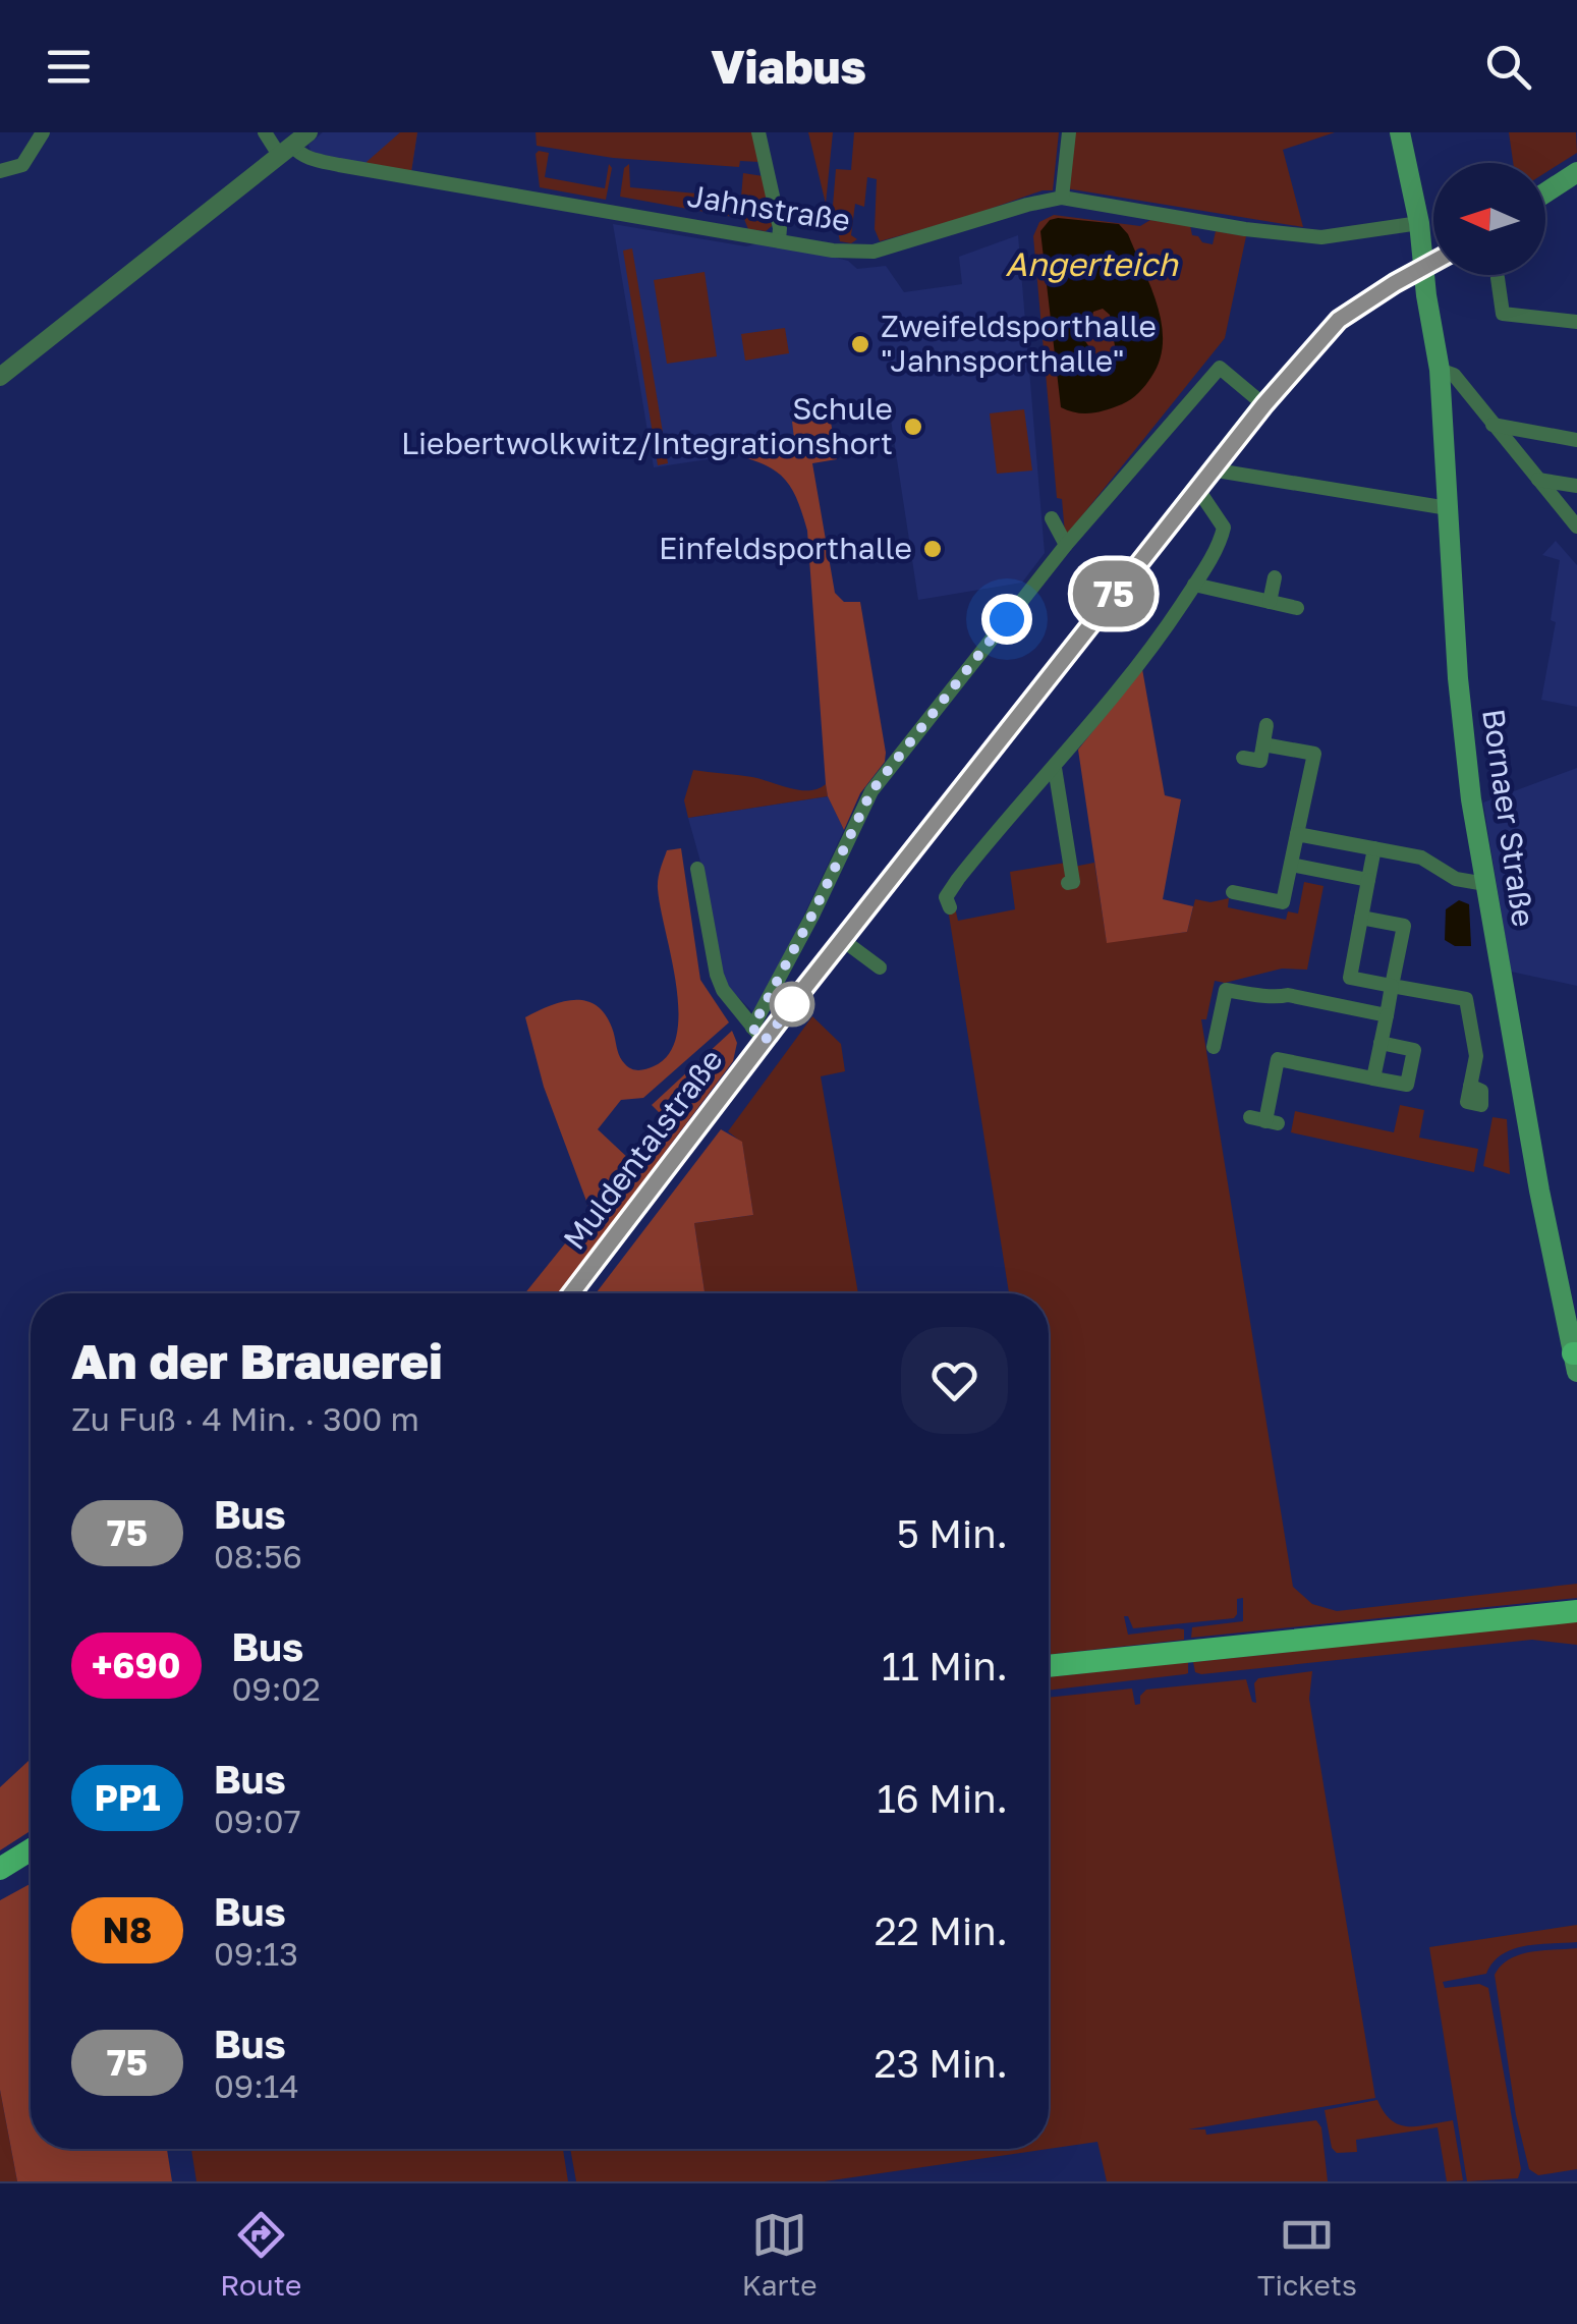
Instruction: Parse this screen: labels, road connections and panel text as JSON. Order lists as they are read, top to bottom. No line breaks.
{"streets":{"main road":["Bornaer Straße","Muldentalstraße"],"street":["Jahnstraße"]},"crossings":[["Jahnstraße","Bornaer Straße"],["Bornaer Straße","Muldentalstraße"]],"water":["Angerteich"],"places":["Zweifeldsporthalle \"Jahnsporthalle\"","Schule Liebertwolkwitz/Integrationshort","Einfeldsporthalle"],"lines":["bus line 75"],"north":"left","page":{"header":"Viabus","on_map":"75","heading":["An der Brauerei","Zu Fuß · 4 Min. · 300 m"],"list":[{"mark":"75","name":"Bus","note":"08:56","value":"5 Min."},{"mark":"+690","name":"Bus","note":"09:02","value":"11 Min."},{"mark":"PP1","name":"Bus","note":"09:07","value":"16 Min."},{"mark":"N8","name":"Bus","note":"09:13","value":"22 Min."},{"mark":"75","name":"Bus","note":"09:14","value":"23 Min."}],"tabs":["Route","Karte","Tickets"]}}
